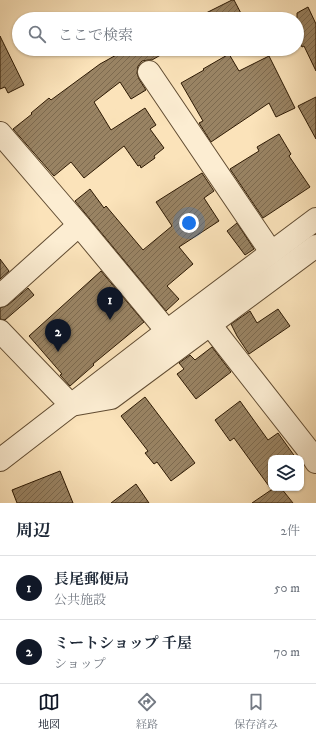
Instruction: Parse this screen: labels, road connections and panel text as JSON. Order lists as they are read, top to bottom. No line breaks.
{"page":{"search":"ここで検索","pins":["1","2"],"heading":["周辺","2件"],"list":[{"mark":"1","name":"長尾郵便局","note":"公共施設","value":"50 m"},{"mark":"2","name":"ミートショップ 千屋","note":"ショップ","value":"70 m"}],"nav":["地図","経路","保存済み"]}}
